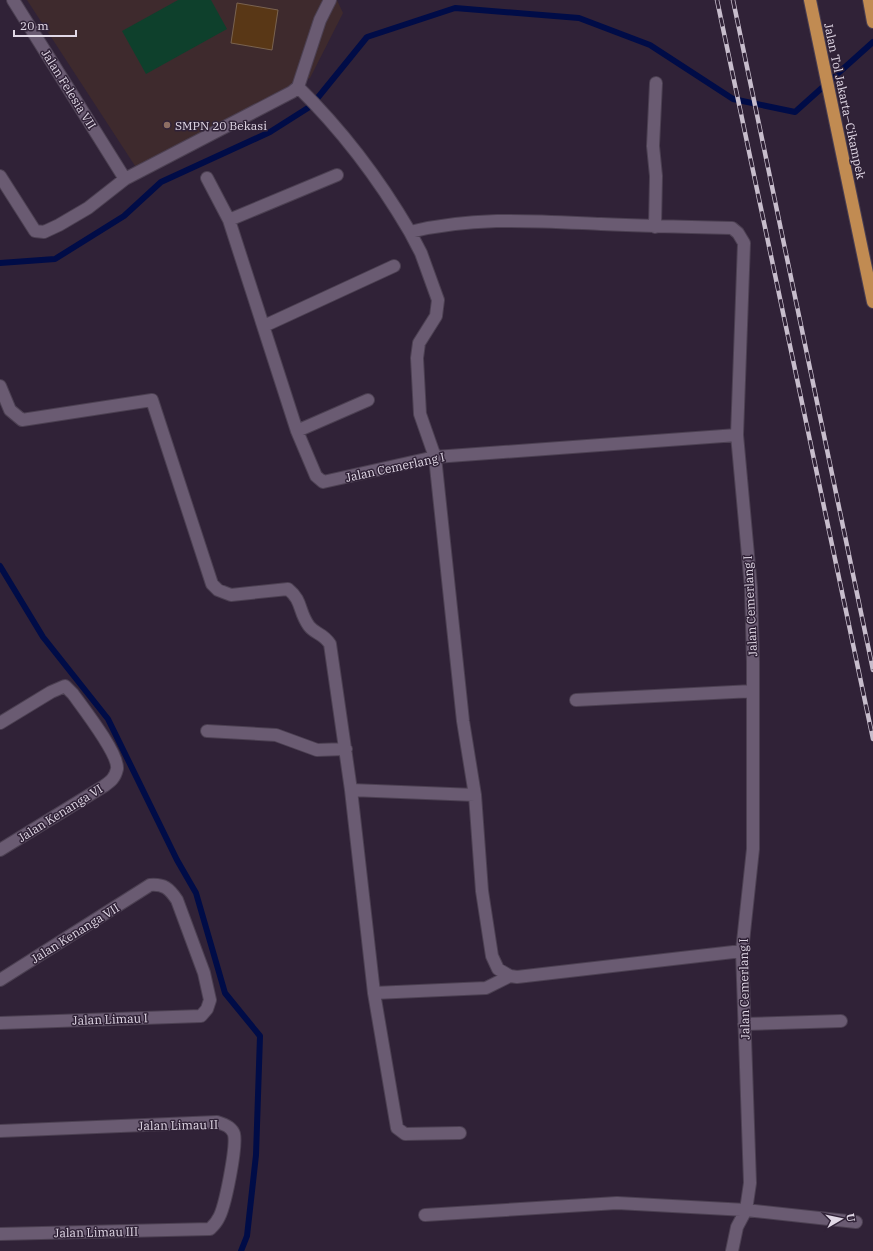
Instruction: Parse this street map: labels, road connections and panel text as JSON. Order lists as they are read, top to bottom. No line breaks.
{"streets":{"highway":["Jalan Tol Jakarta–Cikampek"],"street":["Jalan Felesia VII","Jalan Cemerlang I","Jalan Kenanga VI","Jalan Kenanga VII","Jalan Limau I","Jalan Limau II","Jalan Limau III"]},"crossings":[["Jalan Kenanga VII","Jalan Limau I"],["Jalan Limau II","Jalan Limau III"]],"places":["SMPN 20 Bekasi"],"scale_bar":"20 m","north":"right"}
